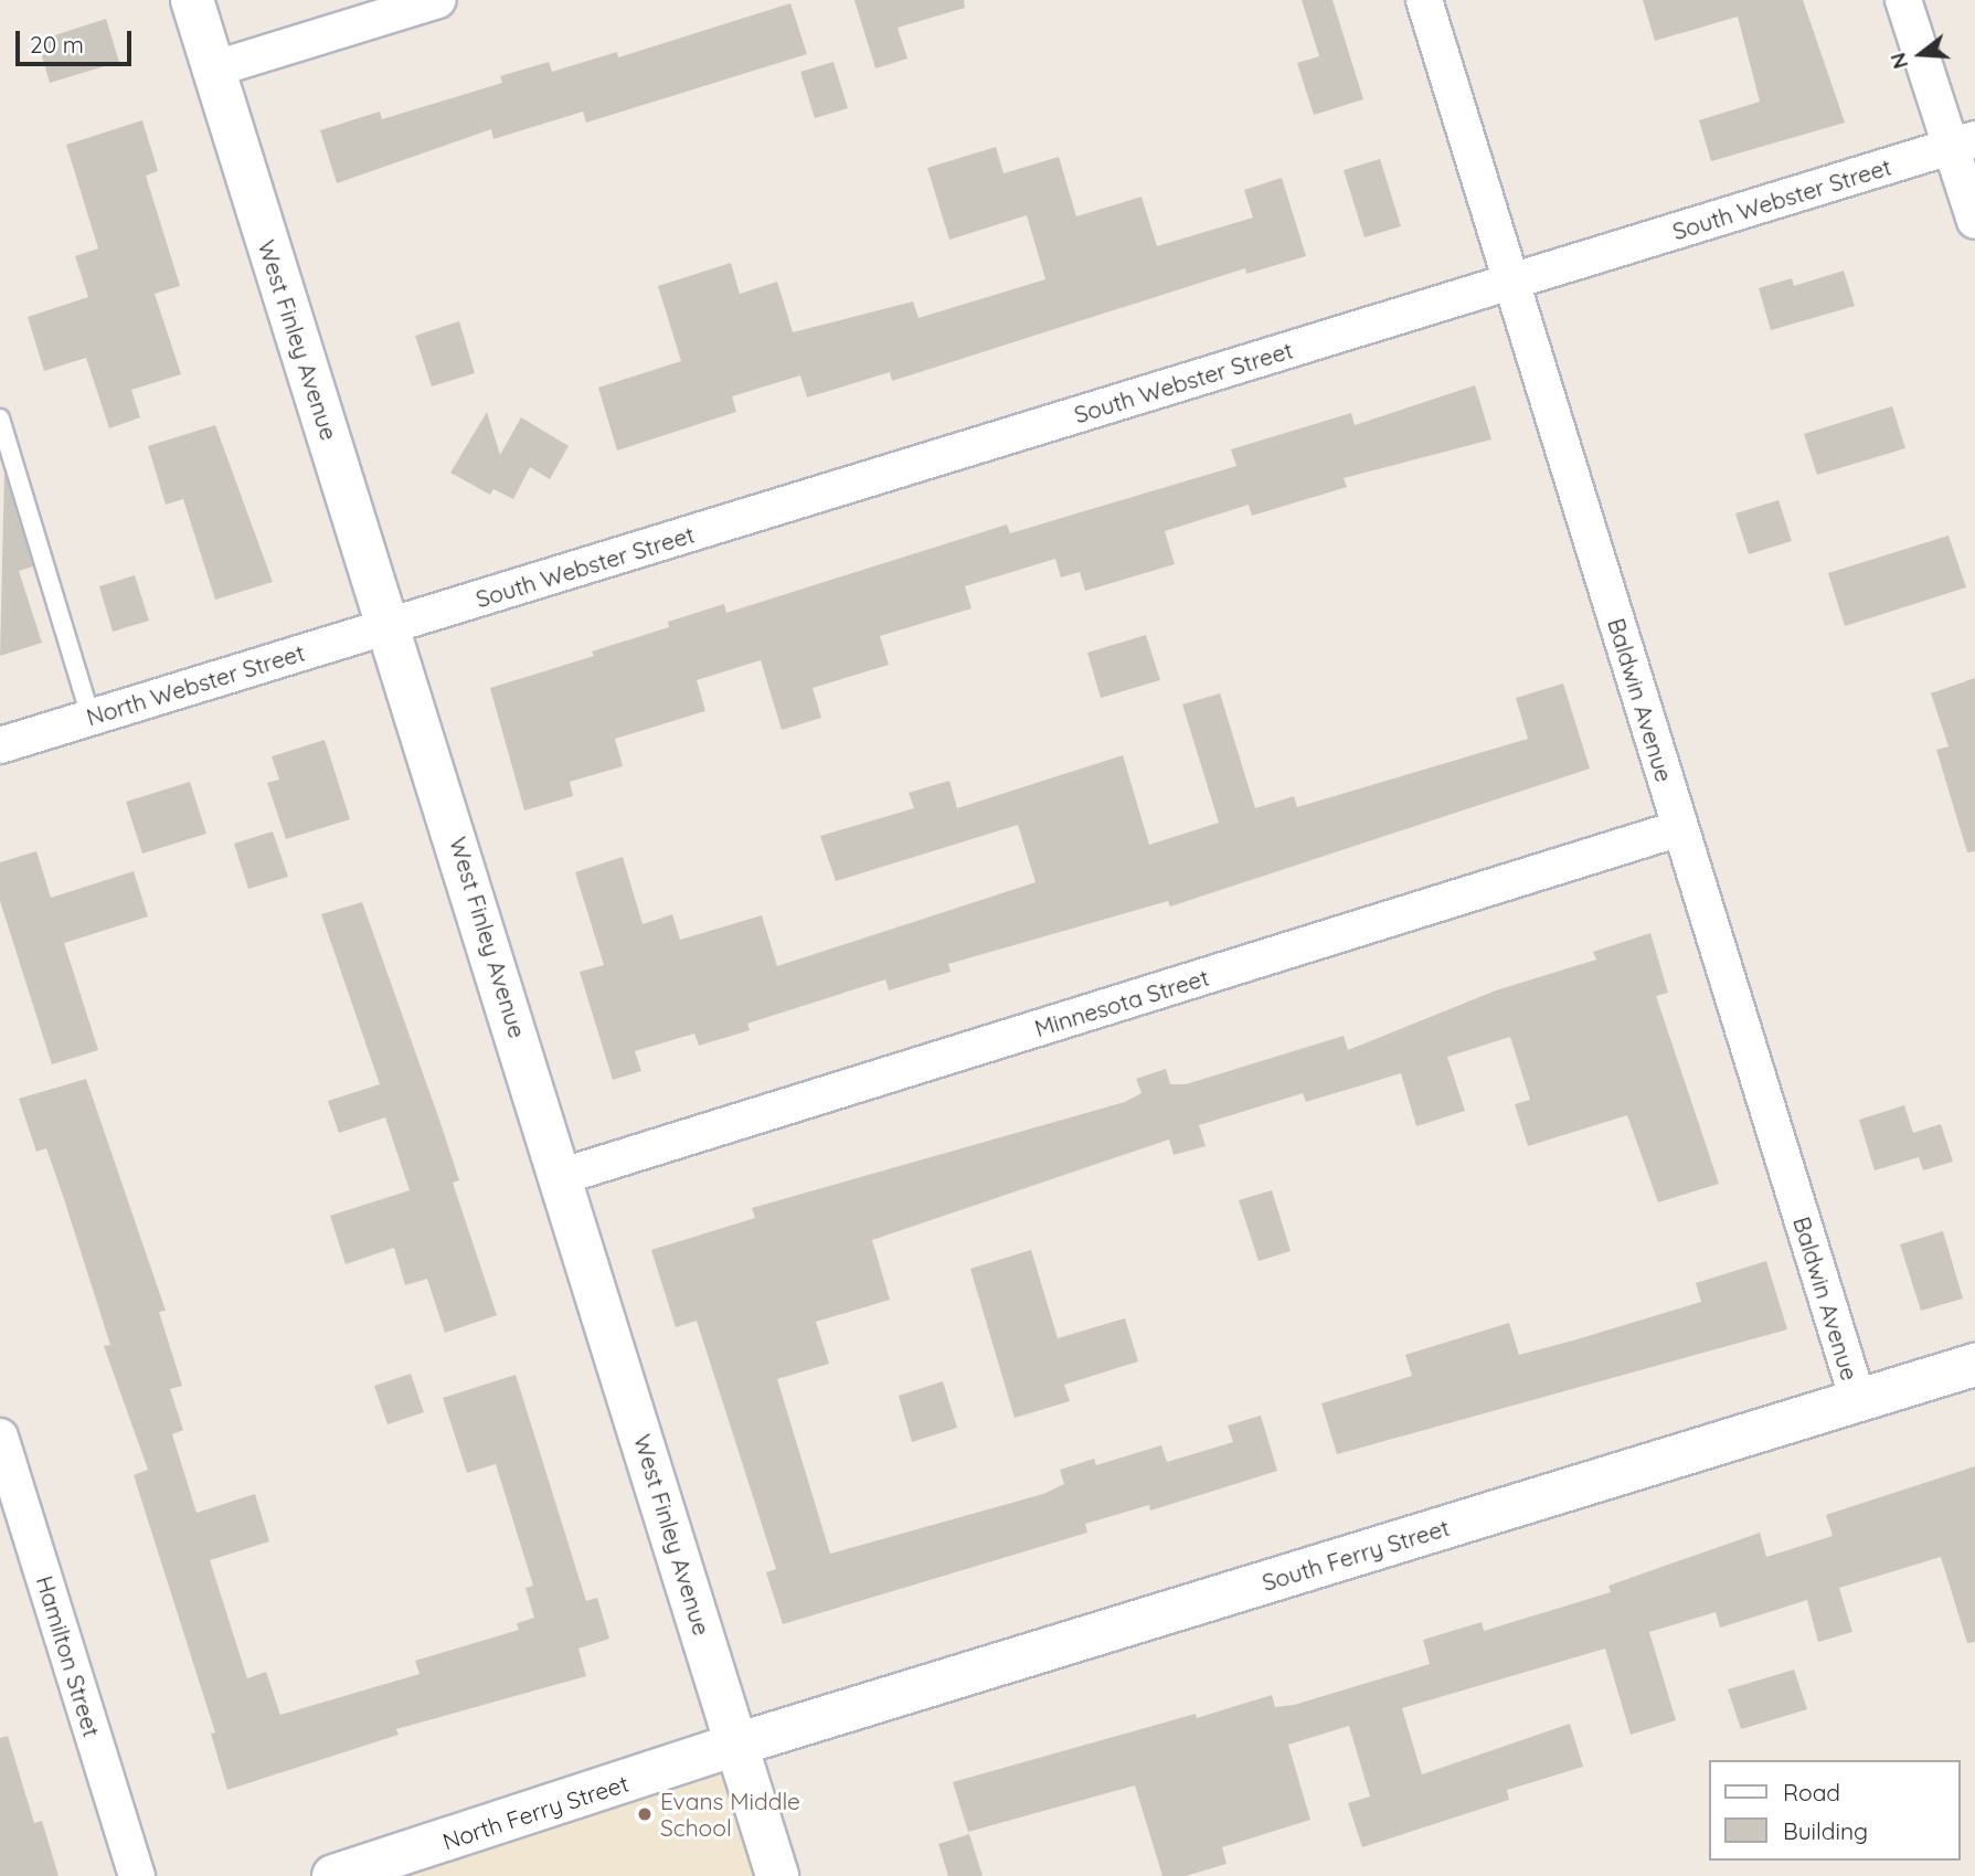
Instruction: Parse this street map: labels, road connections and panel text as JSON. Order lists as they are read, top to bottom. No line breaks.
{"streets":{"main road":["West Finley Avenue","South Ferry Street","North Ferry Street"],"street":["South Webster Street","North Webster Street","Baldwin Avenue","Minnesota Street","Hamilton Street"]},"crossings":[["South Webster Street","West Finley Avenue"],["South Webster Street","North Webster Street"],["South Webster Street","Baldwin Avenue"],["West Finley Avenue","North Webster Street"],["West Finley Avenue","Minnesota Street"],["West Finley Avenue","South Ferry Street"],["West Finley Avenue","North Ferry Street"],["Baldwin Avenue","Minnesota Street"],["Baldwin Avenue","South Ferry Street"],["South Ferry Street","North Ferry Street"]],"places":["Evans Middle School"],"legend":["Road","Building"],"scale_bar":"20 m","north":"left"}
